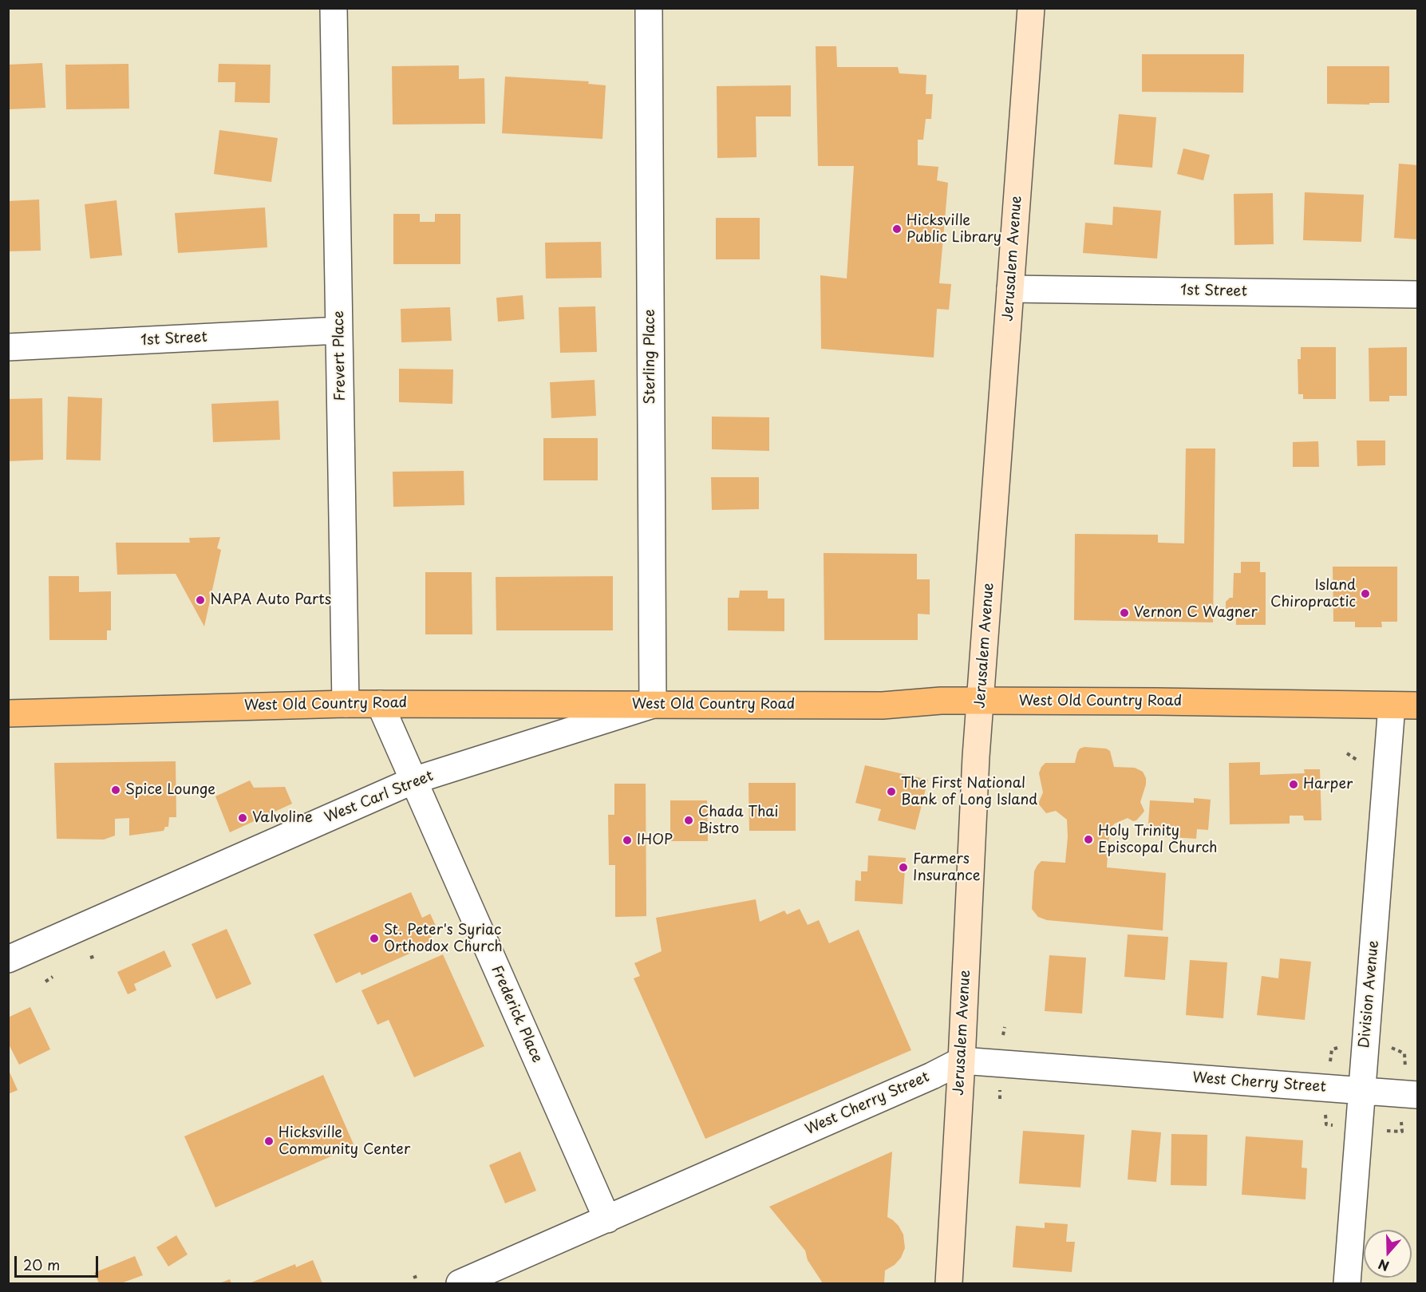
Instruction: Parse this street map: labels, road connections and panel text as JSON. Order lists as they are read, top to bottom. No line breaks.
{"streets":{"main road":["Jerusalem Avenue","West Old Country Road"],"street":["1st Street","Frevert Place","Sterling Place","West Carl Street","Division Avenue","Frederick Place","West Cherry Street"]},"crossings":[["Jerusalem Avenue","1st Street"],["Jerusalem Avenue","West Old Country Road"],["Jerusalem Avenue","West Cherry Street"],["1st Street","Frevert Place"],["Frevert Place","West Old Country Road"],["Sterling Place","West Old Country Road"],["Sterling Place","West Carl Street"],["West Old Country Road","West Carl Street"],["West Old Country Road","Division Avenue"],["West Old Country Road","Frederick Place"],["West Carl Street","Frederick Place"],["Division Avenue","West Cherry Street"],["Frederick Place","West Cherry Street"]],"places":["Hicksville Public Library","Island Chiropractic","NAPA Auto Parts","Vernon C Wagner","Harper","Spice Lounge","The First National Bank of Long Island","Valvoline","Chada Thai Bistro","Holy Trinity Episcopal Church","IHOP","Farmers Insurance","St. Peter's Syriac Orthodox Church","Hicksville Community Center"],"scale_bar":"20 m","north":"bottom"}
